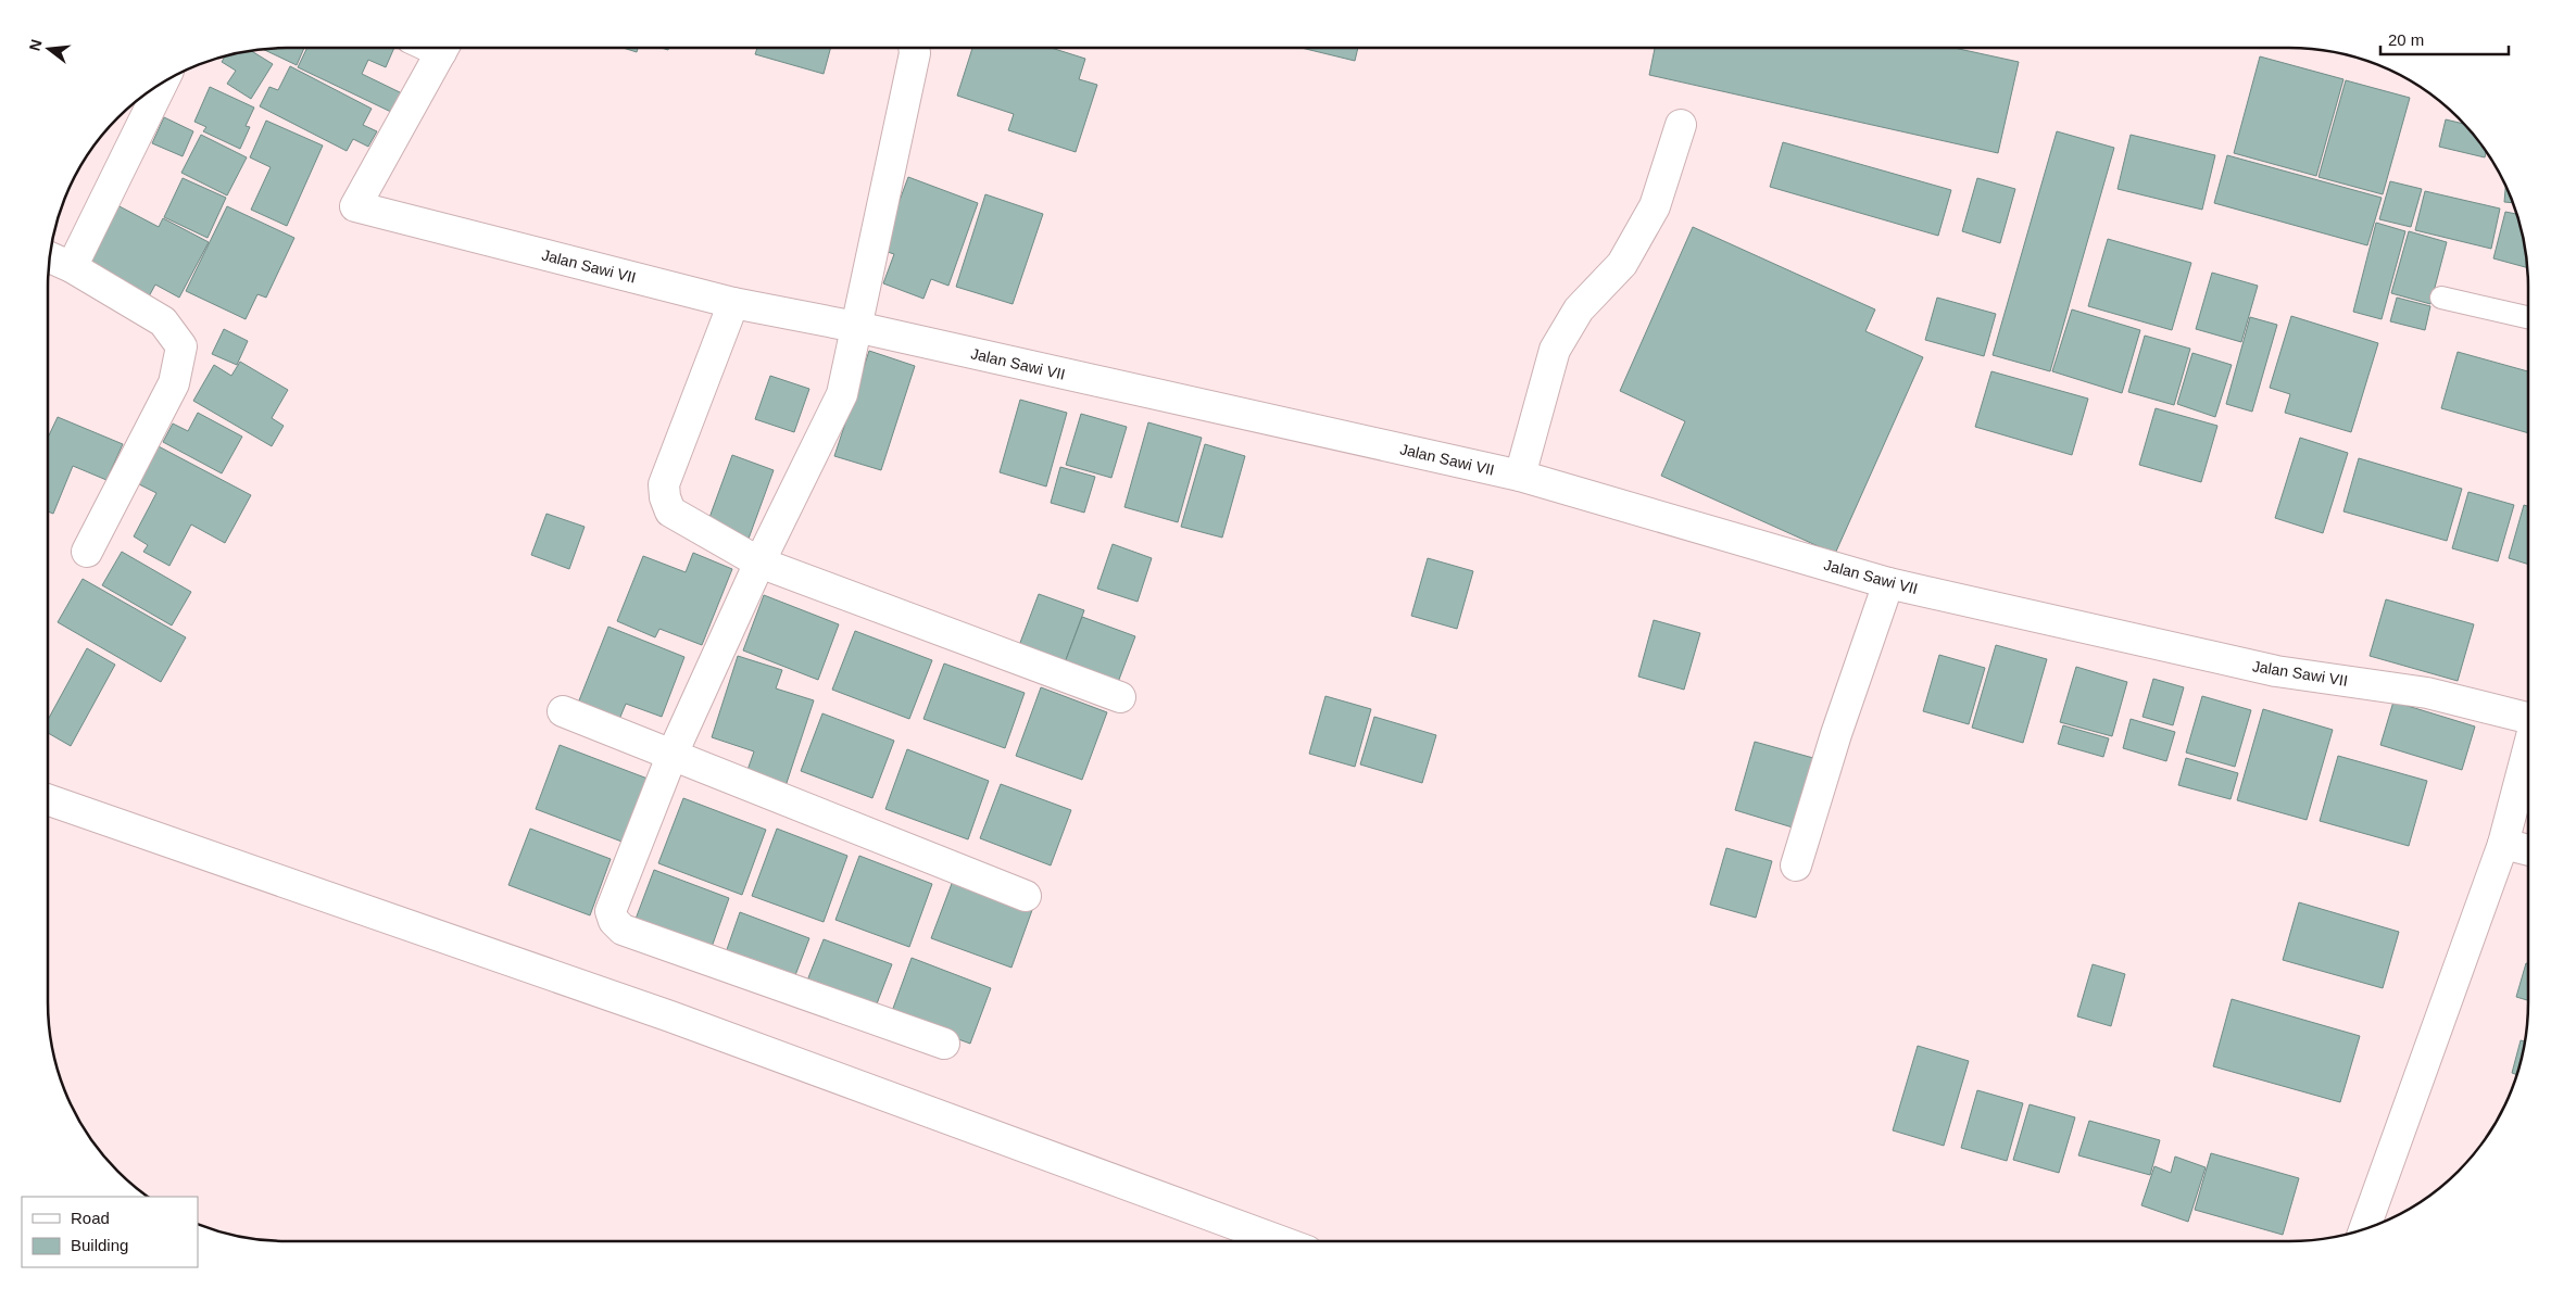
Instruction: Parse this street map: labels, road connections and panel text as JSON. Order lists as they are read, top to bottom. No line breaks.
{"streets":{"street":["Jalan Sawi VII"]},"legend":["Road","Building"],"scale_bar":"20 m","north":"left"}
